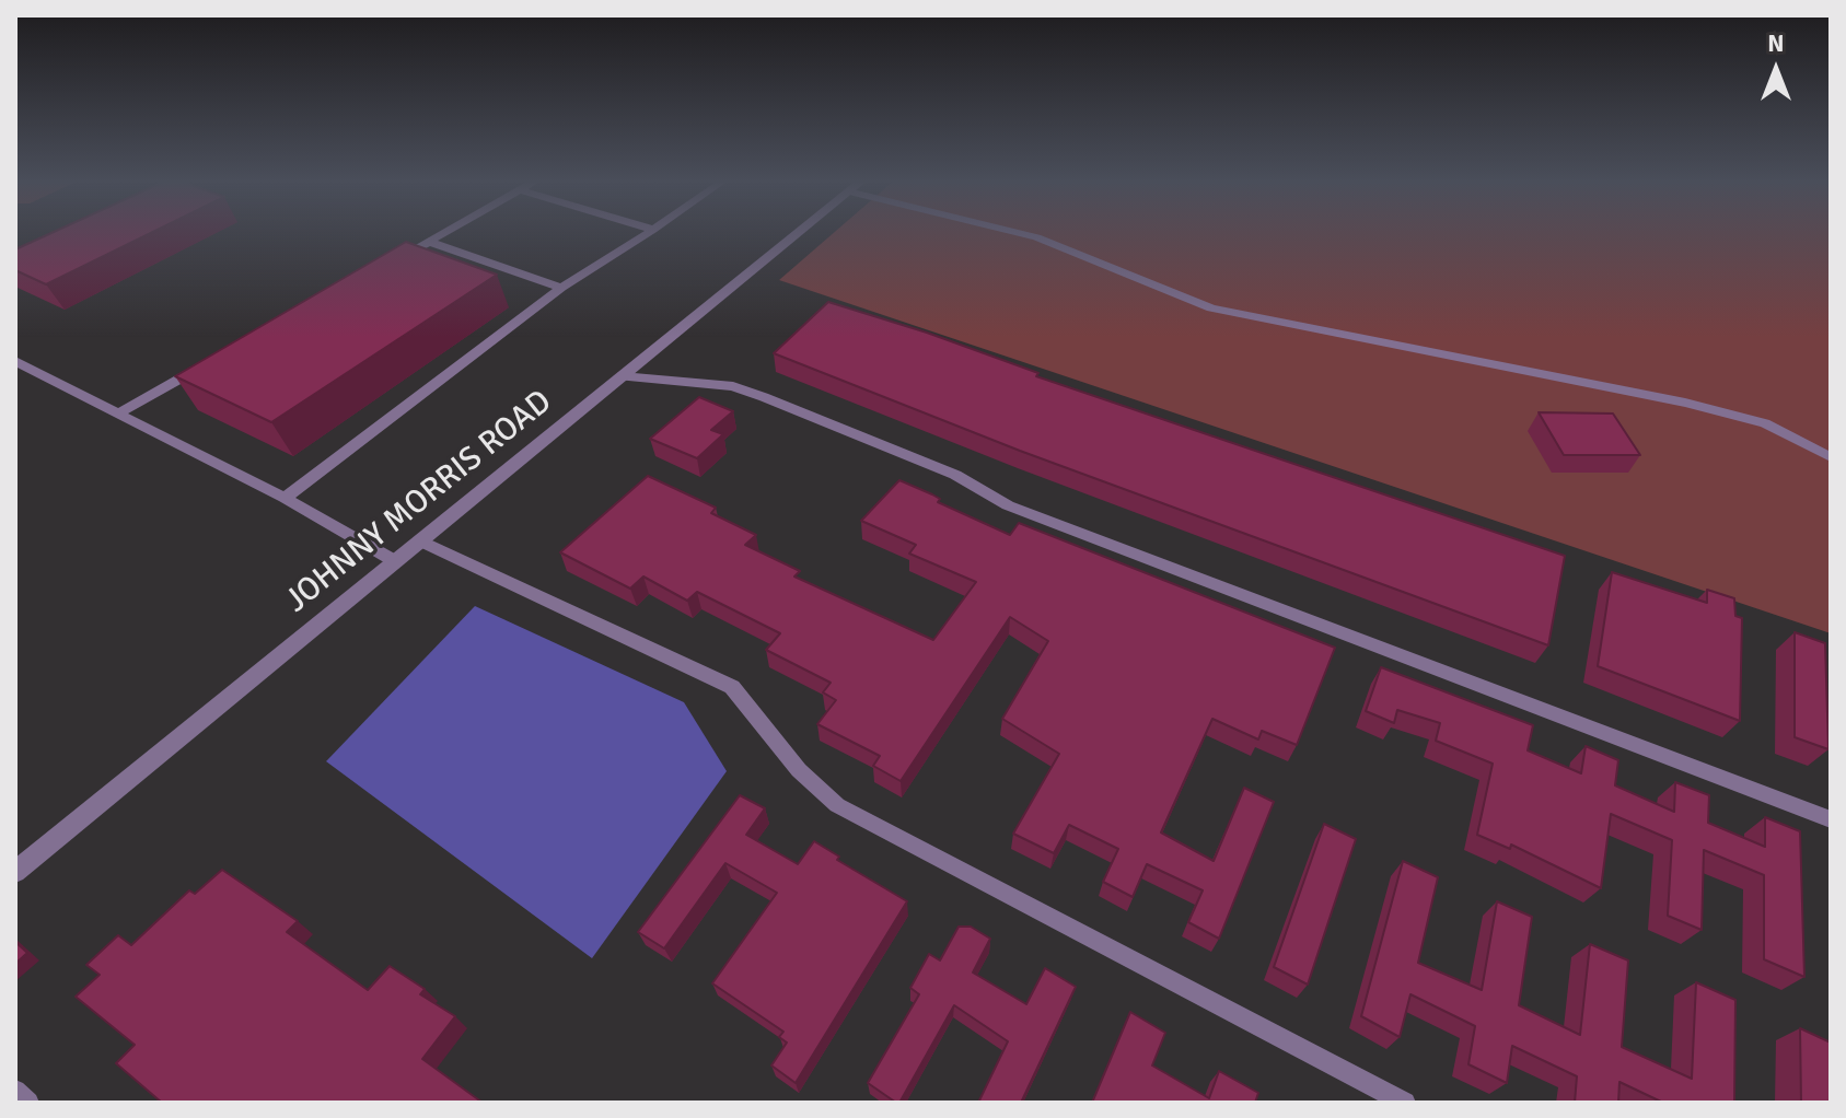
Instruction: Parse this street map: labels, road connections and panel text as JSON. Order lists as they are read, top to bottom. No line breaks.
{"streets":{"street":["JOHNNY MORRIS ROAD"]},"north":"top"}
